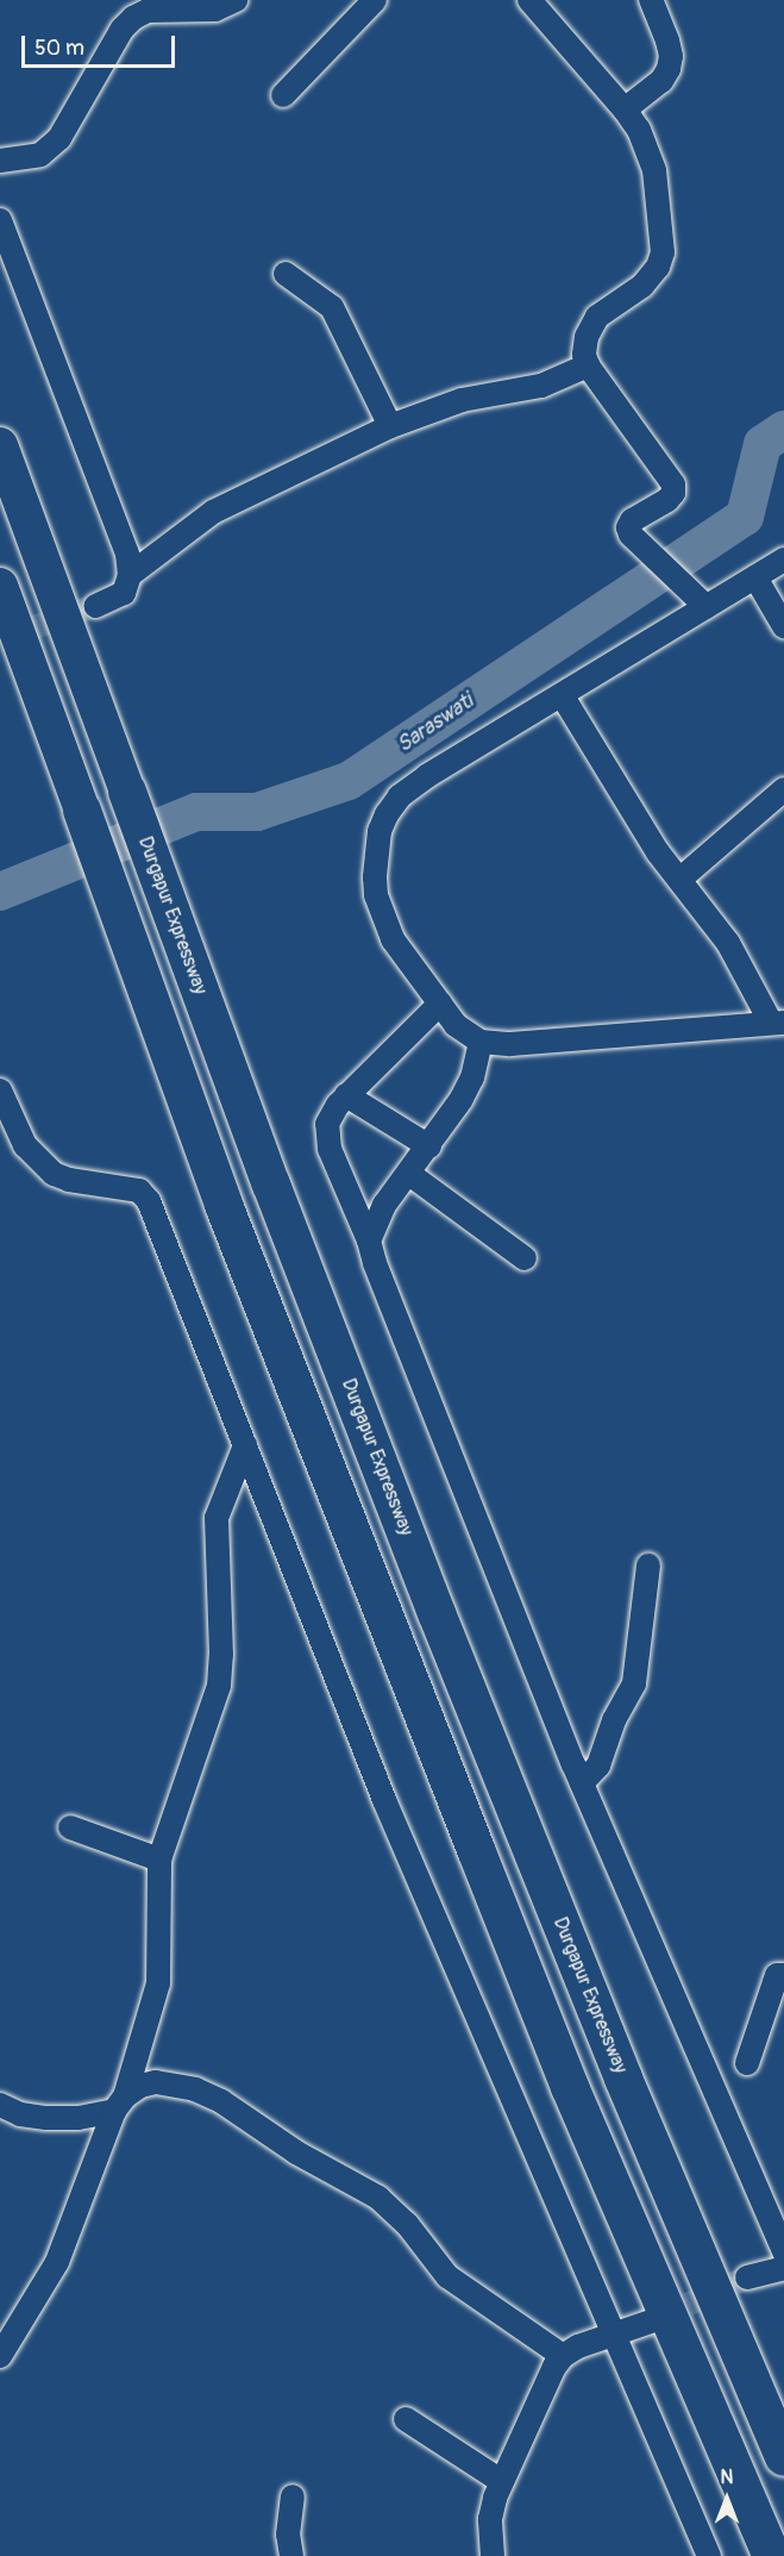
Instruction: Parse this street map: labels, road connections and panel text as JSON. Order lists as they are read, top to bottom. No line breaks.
{"streets":{"highway":["Durgapur Expressway"]},"water":["Saraswati"],"scale_bar":"50 m","north":"top"}
